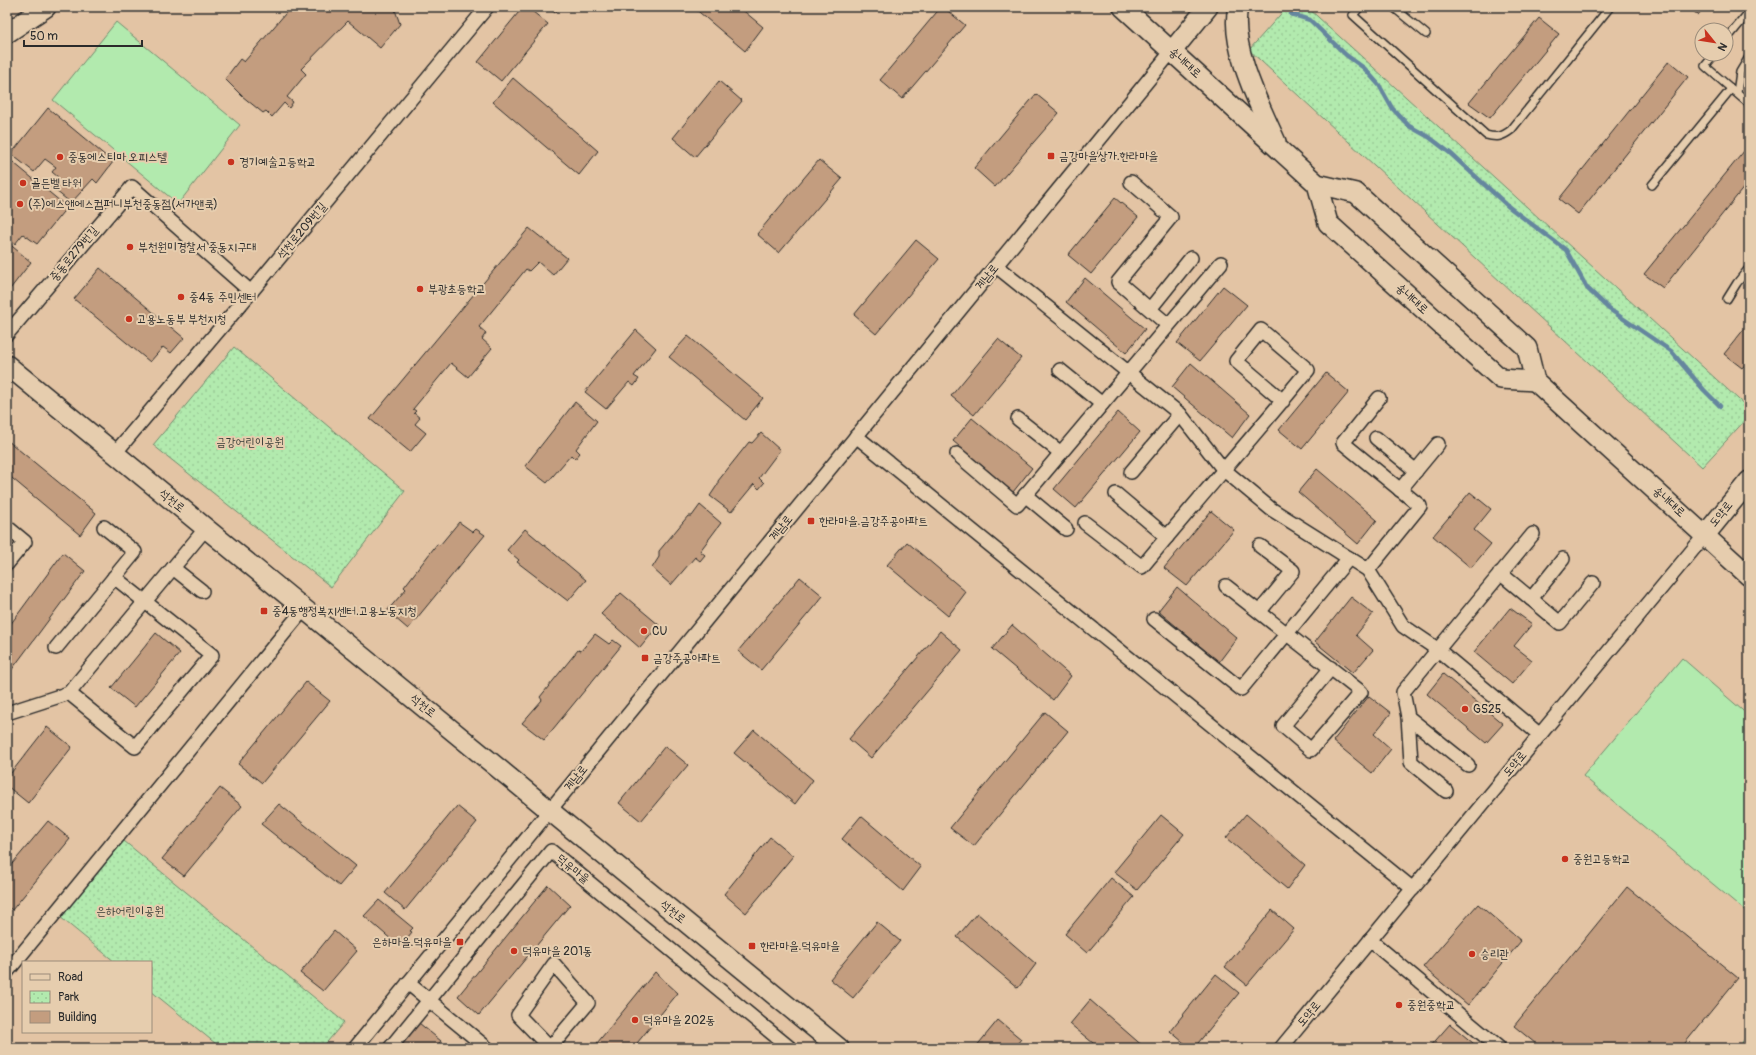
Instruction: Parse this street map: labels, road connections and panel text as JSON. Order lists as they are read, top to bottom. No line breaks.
{"streets":{"street":["송내대로","석천로209번길","중동로279번길","계남로","석천로","도약로","덕유마을"]},"crossings":[["송내대로","계남로"],["송내대로","도약로"],["석천로209번길","중동로279번길"],["석천로209번길","석천로"],["계남로","석천로"]],"parks":["금강어린이공원","은하어린이공원"],"places":{"transit":["금강마을상가.한라마을","한라마을.금강주공아파트","중4동행정복지센터.고용노동지청","금강주공아파트","은하마을.덕유마을","한라마을.덕유마을"],"other":["중동에스티마 오피스텔","경기예술고등학교","골든벨 타워","(주)에스앤에스컴퍼니부천중동점(서가앤쿡)","부천원미경찰서 중동지구대","부광초등학교","중4동 주민센터","고용노동부 부천지청","CU","GS25","중원고등학교","덕유마을 201동","승리관","중원중학교","덕유마을 202동"]},"legend":["Road","Park","Building"],"scale_bar":"50 m","north":"bottom right"}
